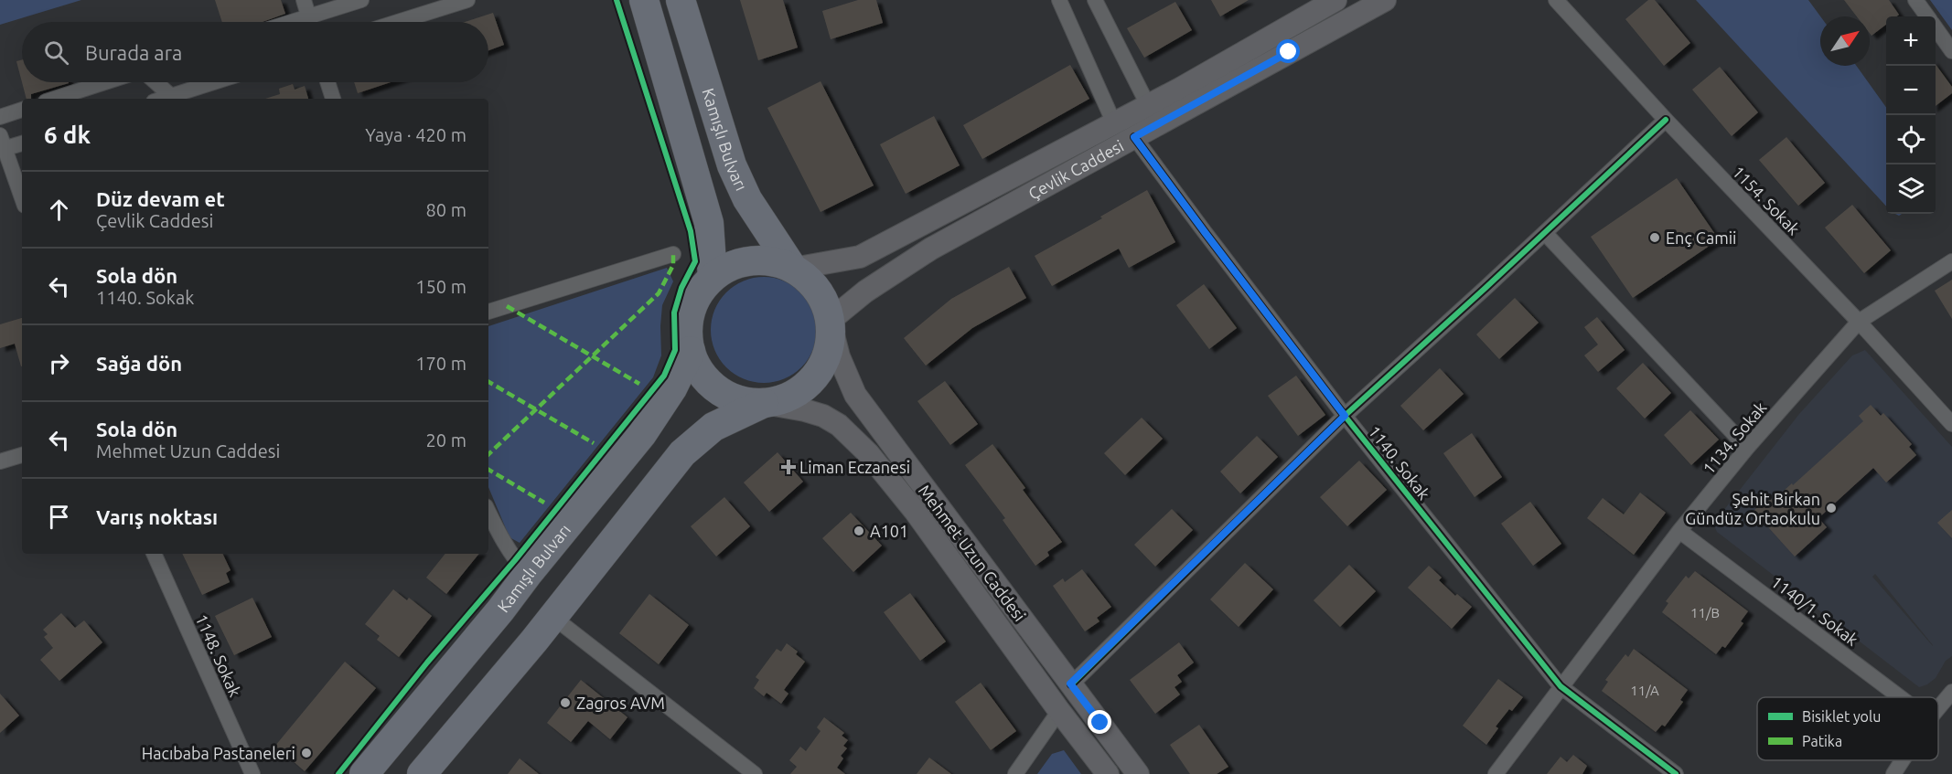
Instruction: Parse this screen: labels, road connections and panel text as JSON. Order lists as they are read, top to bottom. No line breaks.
{"streets":{"highway":["Kamışlı Bulvarı"],"main road":["Çevlik Caddesi","Mehmet Uzun Caddesi"],"street":["1154. Sokak","1134. Sokak","1140. Sokak","1140/1. Sokak","1148. Sokak"]},"crossings":[["Kamışlı Bulvarı","Çevlik Caddesi"],["Kamışlı Bulvarı","Mehmet Uzun Caddesi"],["Çevlik Caddesi","1140. Sokak"],["Çevlik Caddesi","Mehmet Uzun Caddesi"],["1154. Sokak","1134. Sokak"],["1134. Sokak","1140. Sokak"],["1134. Sokak","1140/1. Sokak"]],"places":{"other":["Enç Camii","Şehit Birkan Gündüz Ortaokulu","A101","Zagros AVM","Hacıbaba Pastaneleri"],"health":["Liman Eczanesi"]},"house_numbers":["11/B","11/A"],"legend":["Bisiklet yolu","Patika"],"north":"top right","page":{"map_buttons":["+","−"],"search":"Burada ara","heading":["6 dk","Yaya · 420 m"],"list":[["Düz devam et","Çevlik Caddesi","80 m"],["Sola dön","1140. Sokak","150 m"],["Sağa dön","170 m"],["Sola dön","Mehmet Uzun Caddesi","20 m"],"Varış noktası"]}}
